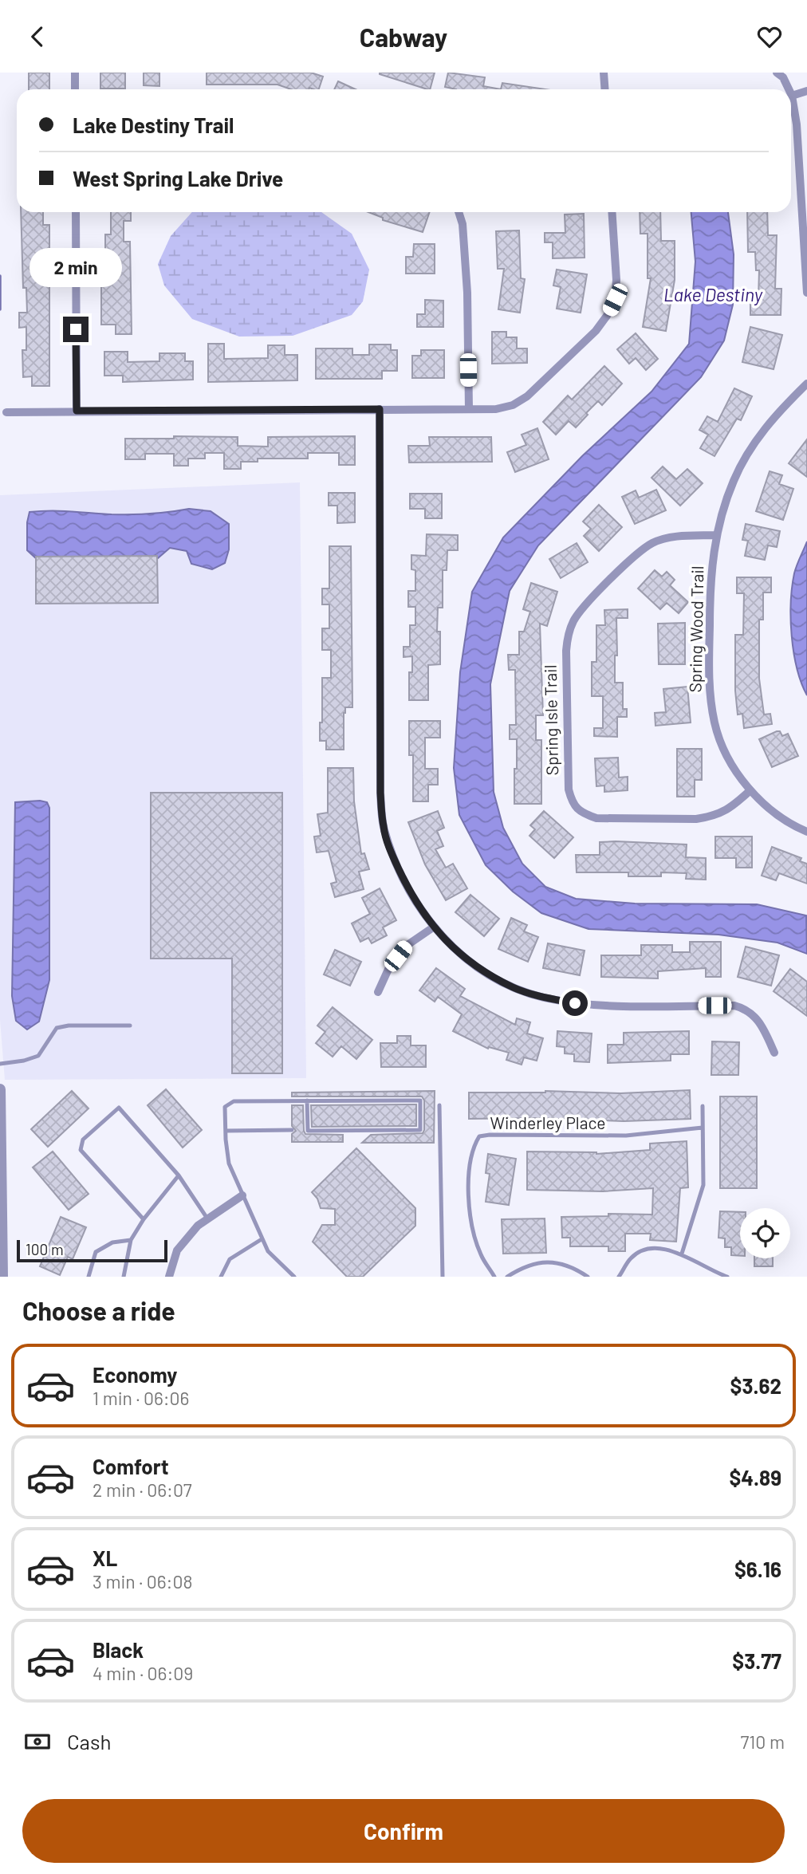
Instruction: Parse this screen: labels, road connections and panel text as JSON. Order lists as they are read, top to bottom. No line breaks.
{"streets":{"street":["Spring Wood Trail","Spring Isle Trail"],"lane":["Winderley Place"]},"crossings":[["Spring Wood Trail","Spring Isle Trail"]],"water":["Lake Destiny"],"scale_bar":"100 m","page":{"header":"Cabway","banner":["Lake Destiny Trail","West Spring Lake Drive"],"bubble":"2 min","scale":"100 m","heading":"Choose a ride","list":[{"name":"Economy","note":"1 min · 06:06","value":"$3.62"},{"name":"Comfort","note":"2 min · 06:07","value":"$4.89"},{"name":"XL","note":"3 min · 06:08","value":"$6.16"},{"name":"Black","note":"4 min · 06:09","value":"$3.77"}],"pay":["Cash","710 m"],"buttons":"Confirm"}}
